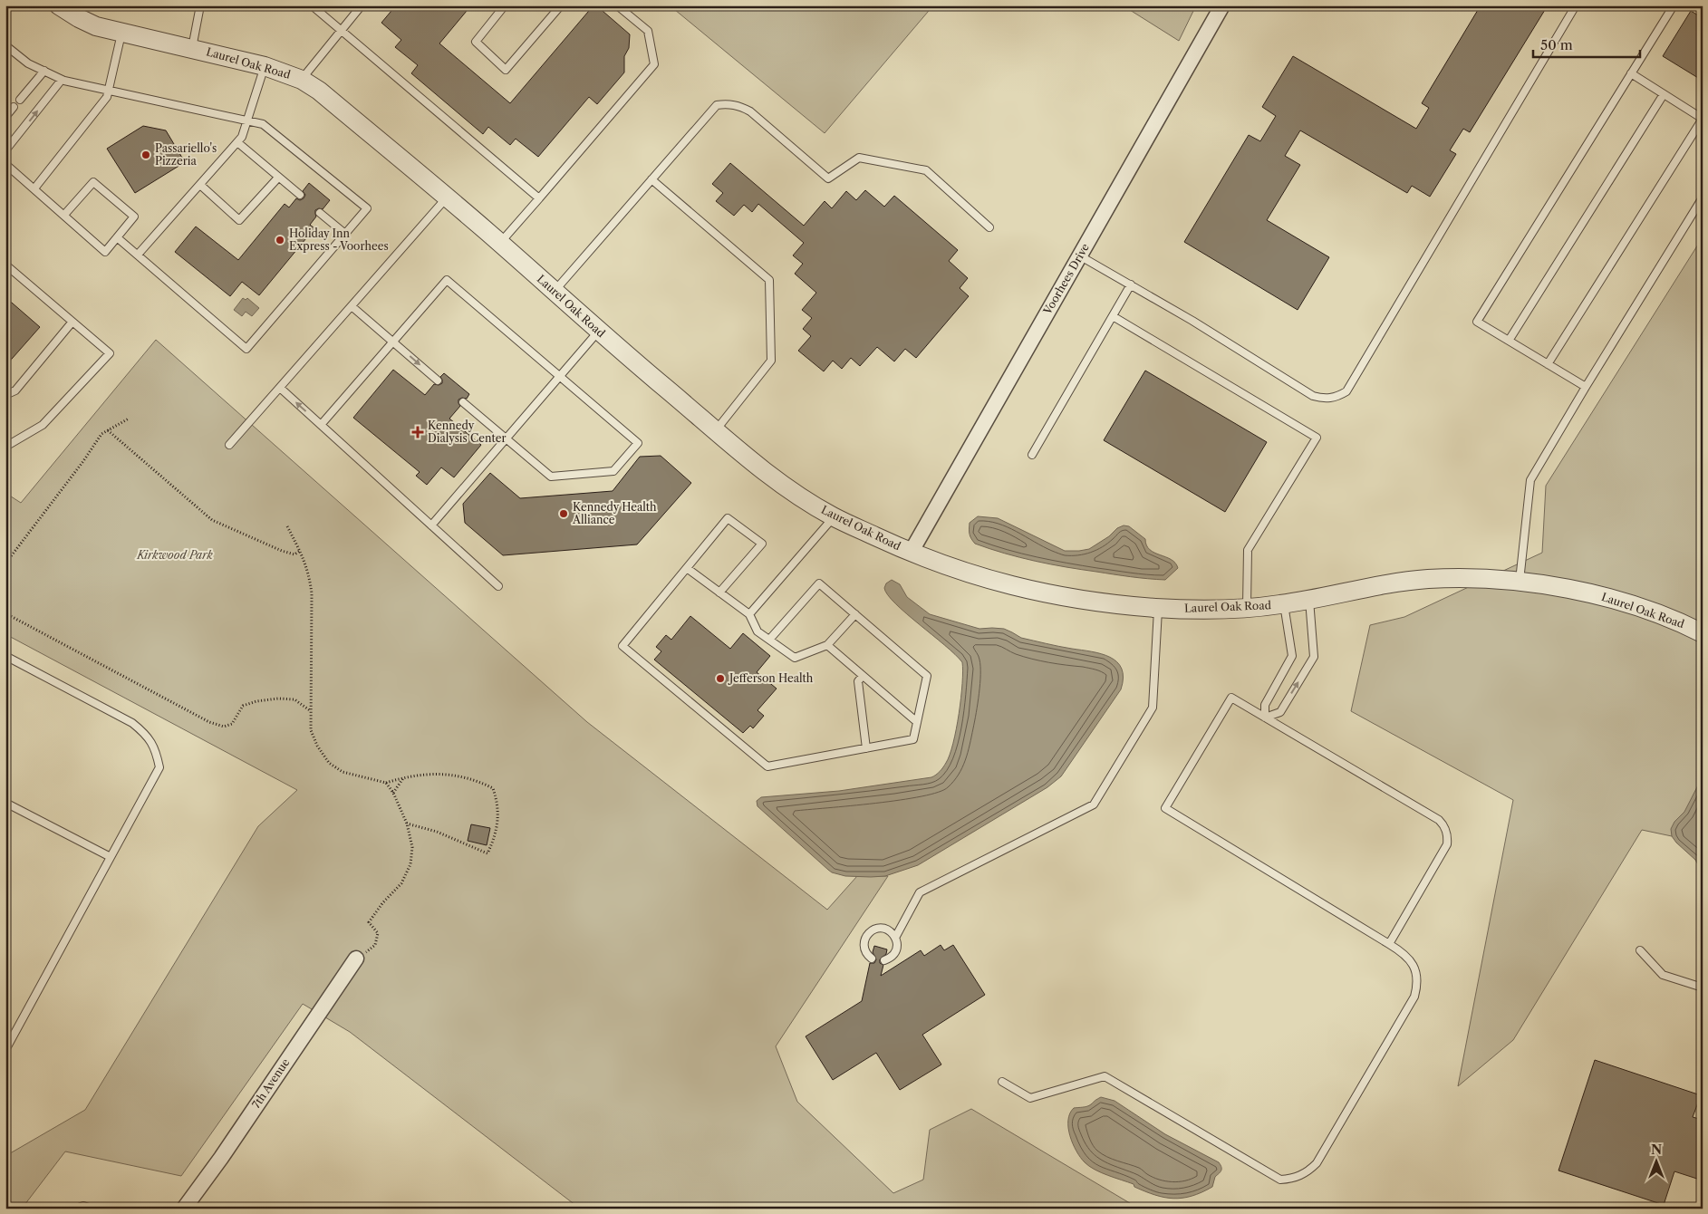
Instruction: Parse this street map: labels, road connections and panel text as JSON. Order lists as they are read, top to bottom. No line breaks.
{"streets":{"street":["Laurel Oak Road","Voorhees Drive","7th Avenue"]},"crossings":[["Laurel Oak Road","Voorhees Drive"]],"parks":["Kirkwood Park"],"places":{"other":["Passariello's Pizzeria","Holiday Inn Express - Voorhees","Kennedy Health Alliance","Jefferson Health"],"health":["Kennedy Dialysis Center"]},"scale_bar":"50 m","north":"top"}
